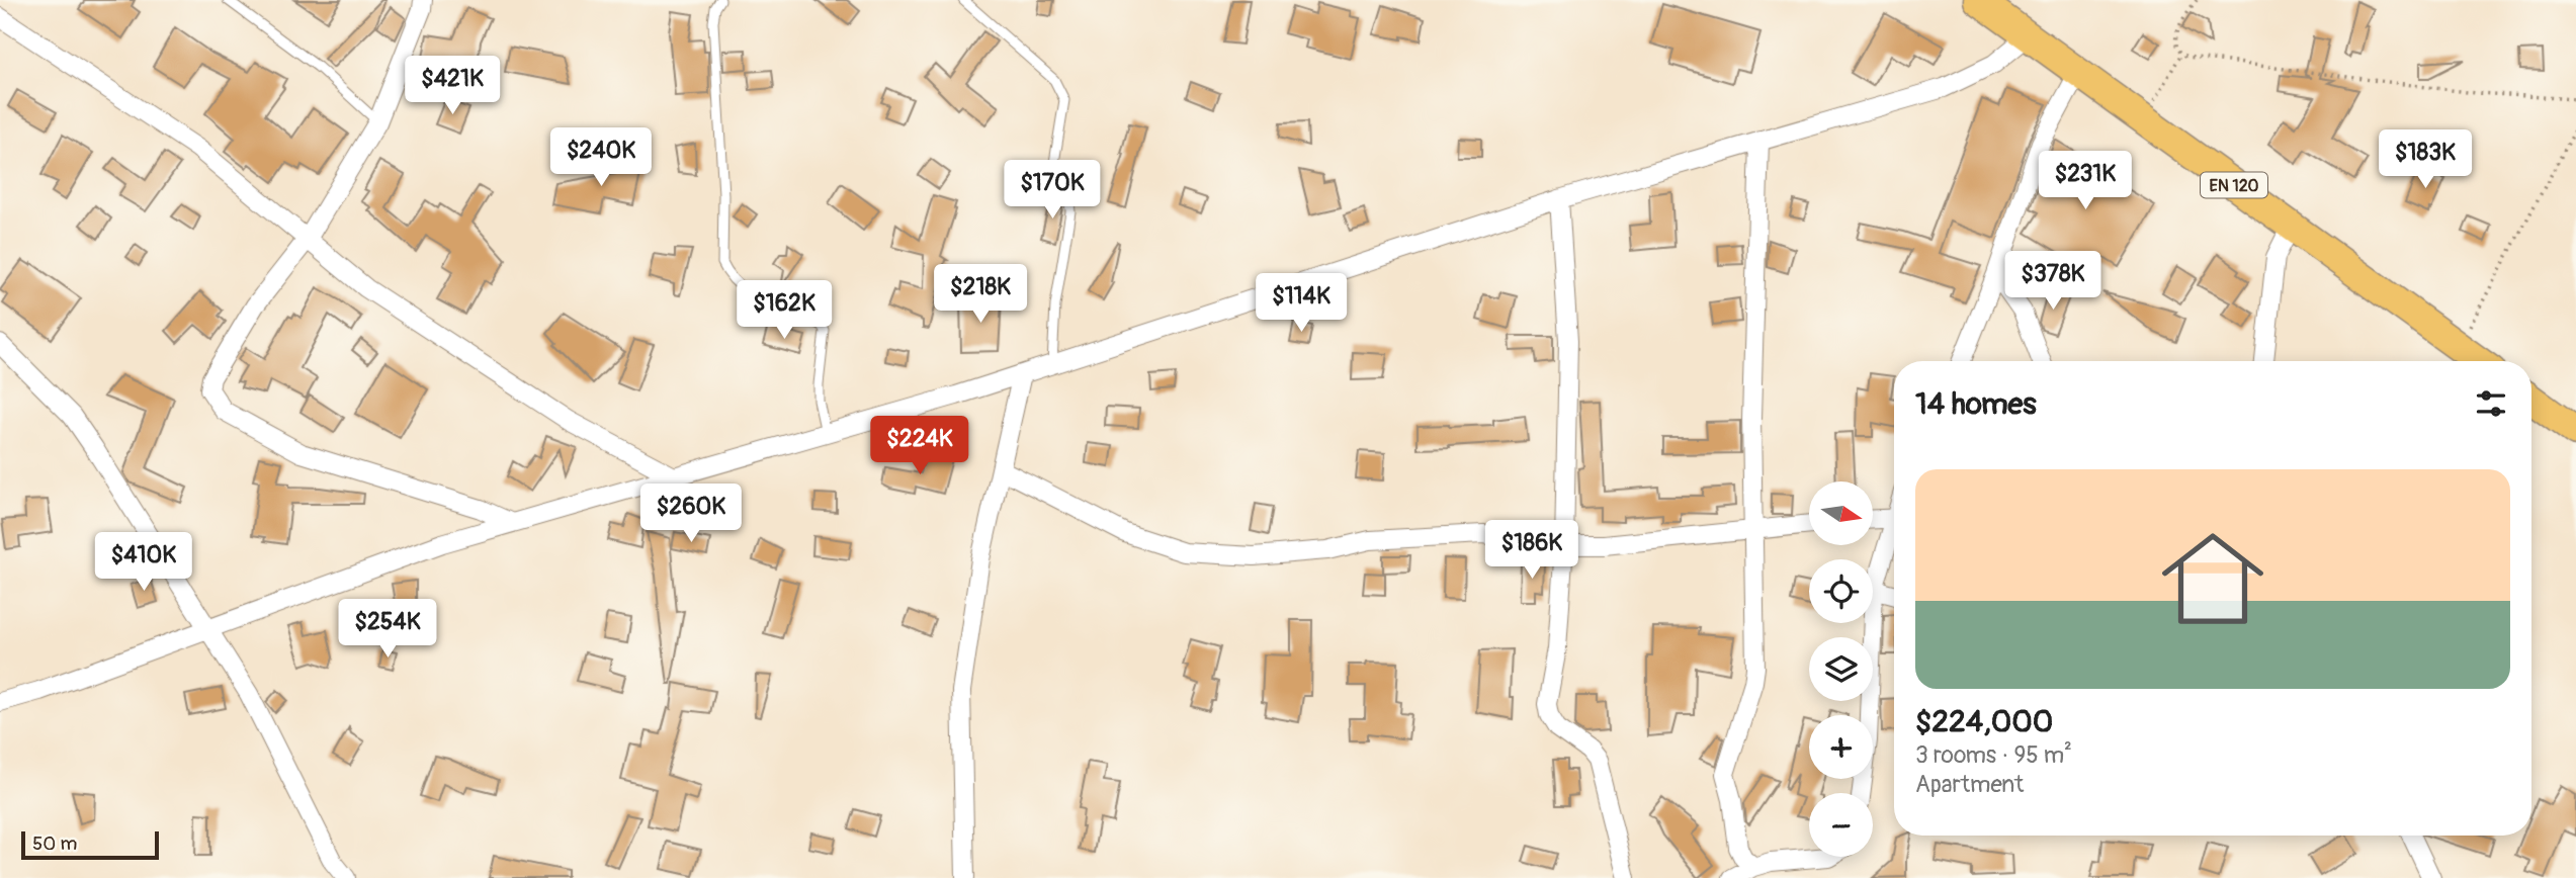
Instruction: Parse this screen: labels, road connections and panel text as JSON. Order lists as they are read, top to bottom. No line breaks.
{"streets":{"main road":["EN 120"]},"scale_bar":"50 m","north":"right","page":{"price":["$421K","$240K","$183K","$231K","$170K","$378K","$218K","$114K","$162K","$224K","$260K","$186K","$410K","$254K"],"heading":"14 homes","list":[{"name":"$224,000","note":"3 rooms · 95 m² · Apartment"}],"map_buttons":["+","−"],"scale":"50 m"}}
